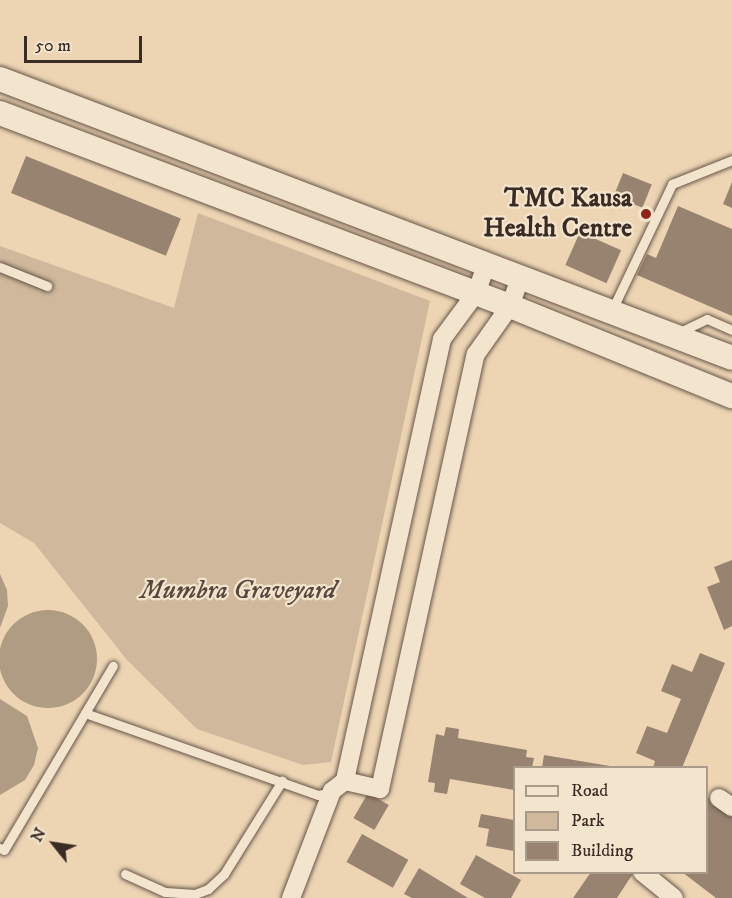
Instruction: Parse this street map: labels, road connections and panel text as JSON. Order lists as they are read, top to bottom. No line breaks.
{"parks":["Mumbra Graveyard"],"places":["TMC Kausa Health Centre"],"legend":["Road","Park","Building"],"scale_bar":"50 m","north":"top left"}
